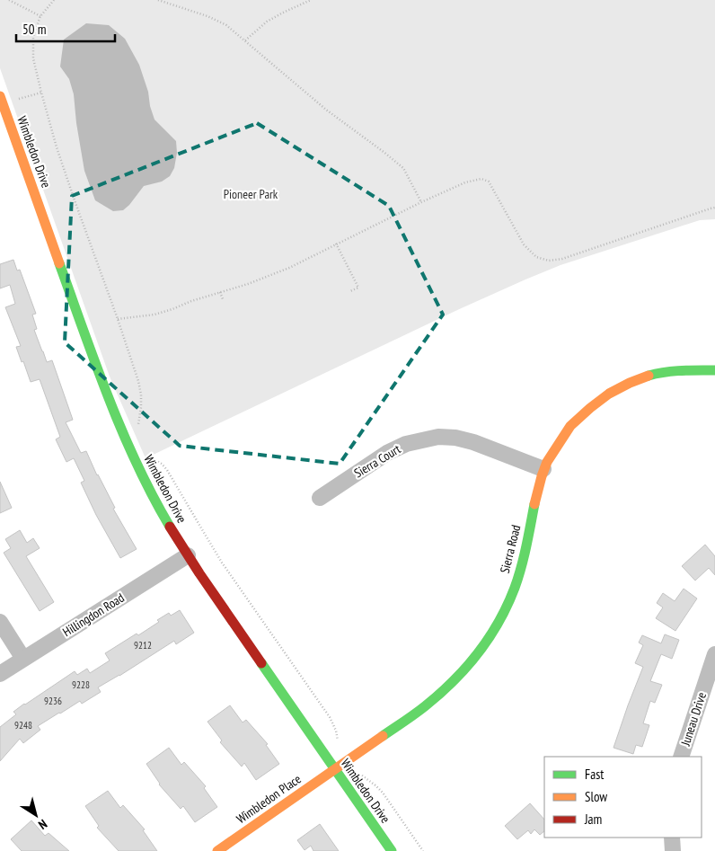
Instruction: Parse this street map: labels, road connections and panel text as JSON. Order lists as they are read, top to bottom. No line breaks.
{"streets":{"street":["Wimbledon Drive","Sierra Court","Sierra Road","Hillingdon Road","Juneau Drive","Wimbledon Place"]},"crossings":[["Wimbledon Drive","Sierra Road"],["Wimbledon Drive","Hillingdon Road"],["Wimbledon Drive","Wimbledon Place"],["Sierra Court","Sierra Road"],["Sierra Road","Wimbledon Place"]],"parks":["Pioneer Park"],"house_numbers":["9212","9228","9236","9248"],"legend":["Fast","Slow","Jam"],"scale_bar":"50 m","north":"bottom right"}
